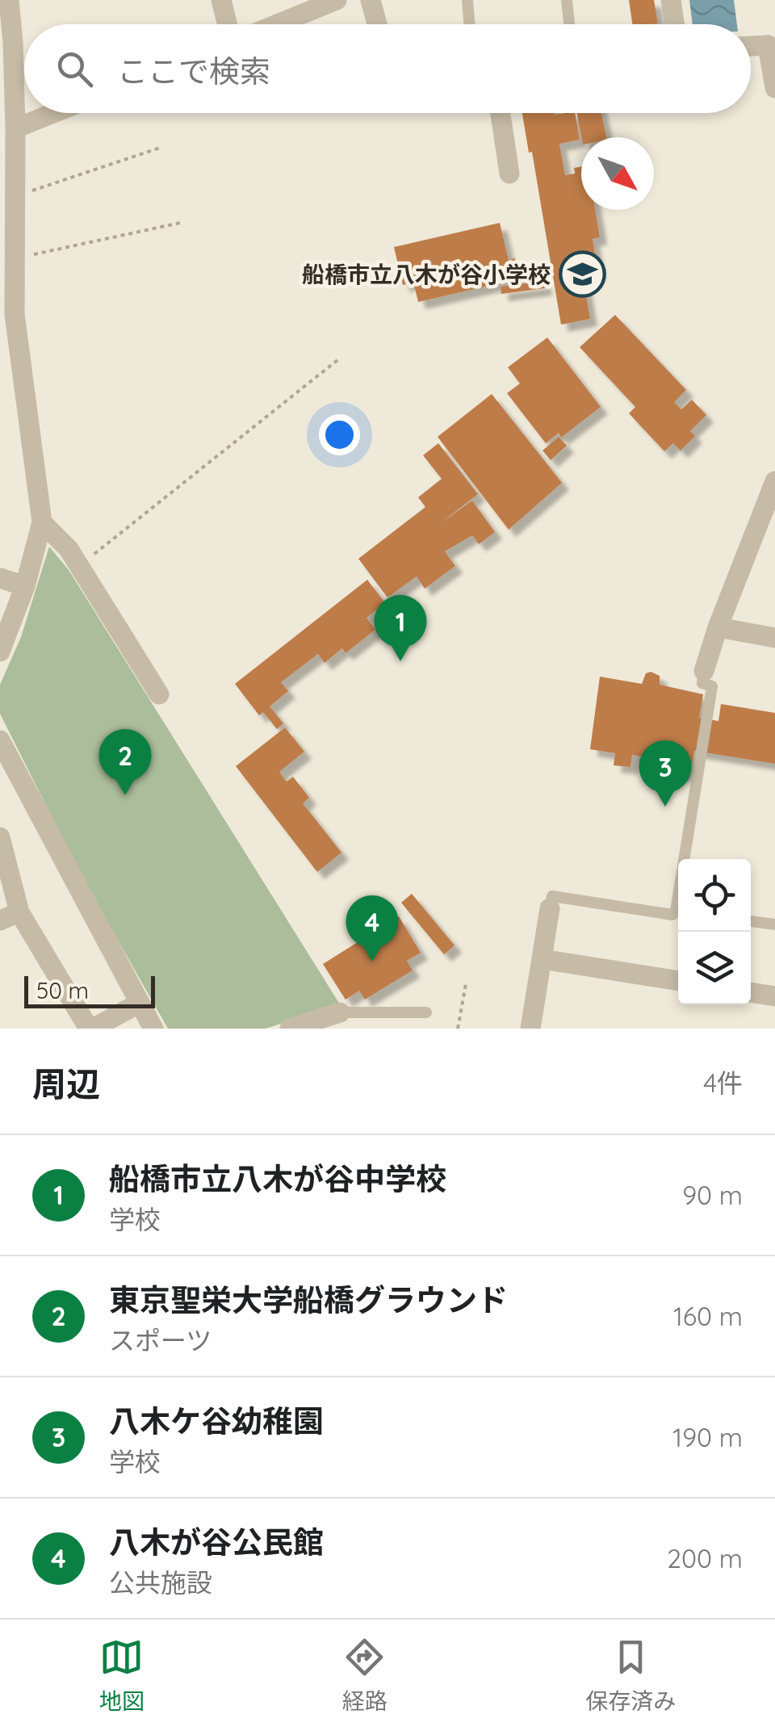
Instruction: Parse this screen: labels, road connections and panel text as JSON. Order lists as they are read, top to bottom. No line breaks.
{"places":{"school or university":["船橋市立八木が谷小学校"]},"scale_bar":"50 m","north":"bottom right","page":{"search":"ここで検索","pins":["1","2","3","4"],"scale":"50 m","heading":["周辺","4件"],"list":[{"mark":"1","name":"船橋市立八木が谷中学校","note":"学校","value":"90 m"},{"mark":"2","name":"東京聖栄大学船橋グラウンド","note":"スポーツ","value":"160 m"},{"mark":"3","name":"八木ケ谷幼稚園","note":"学校","value":"190 m"},{"mark":"4","name":"八木が谷公民館","note":"公共施設","value":"200 m"}],"nav":["地図","経路","保存済み"]}}
